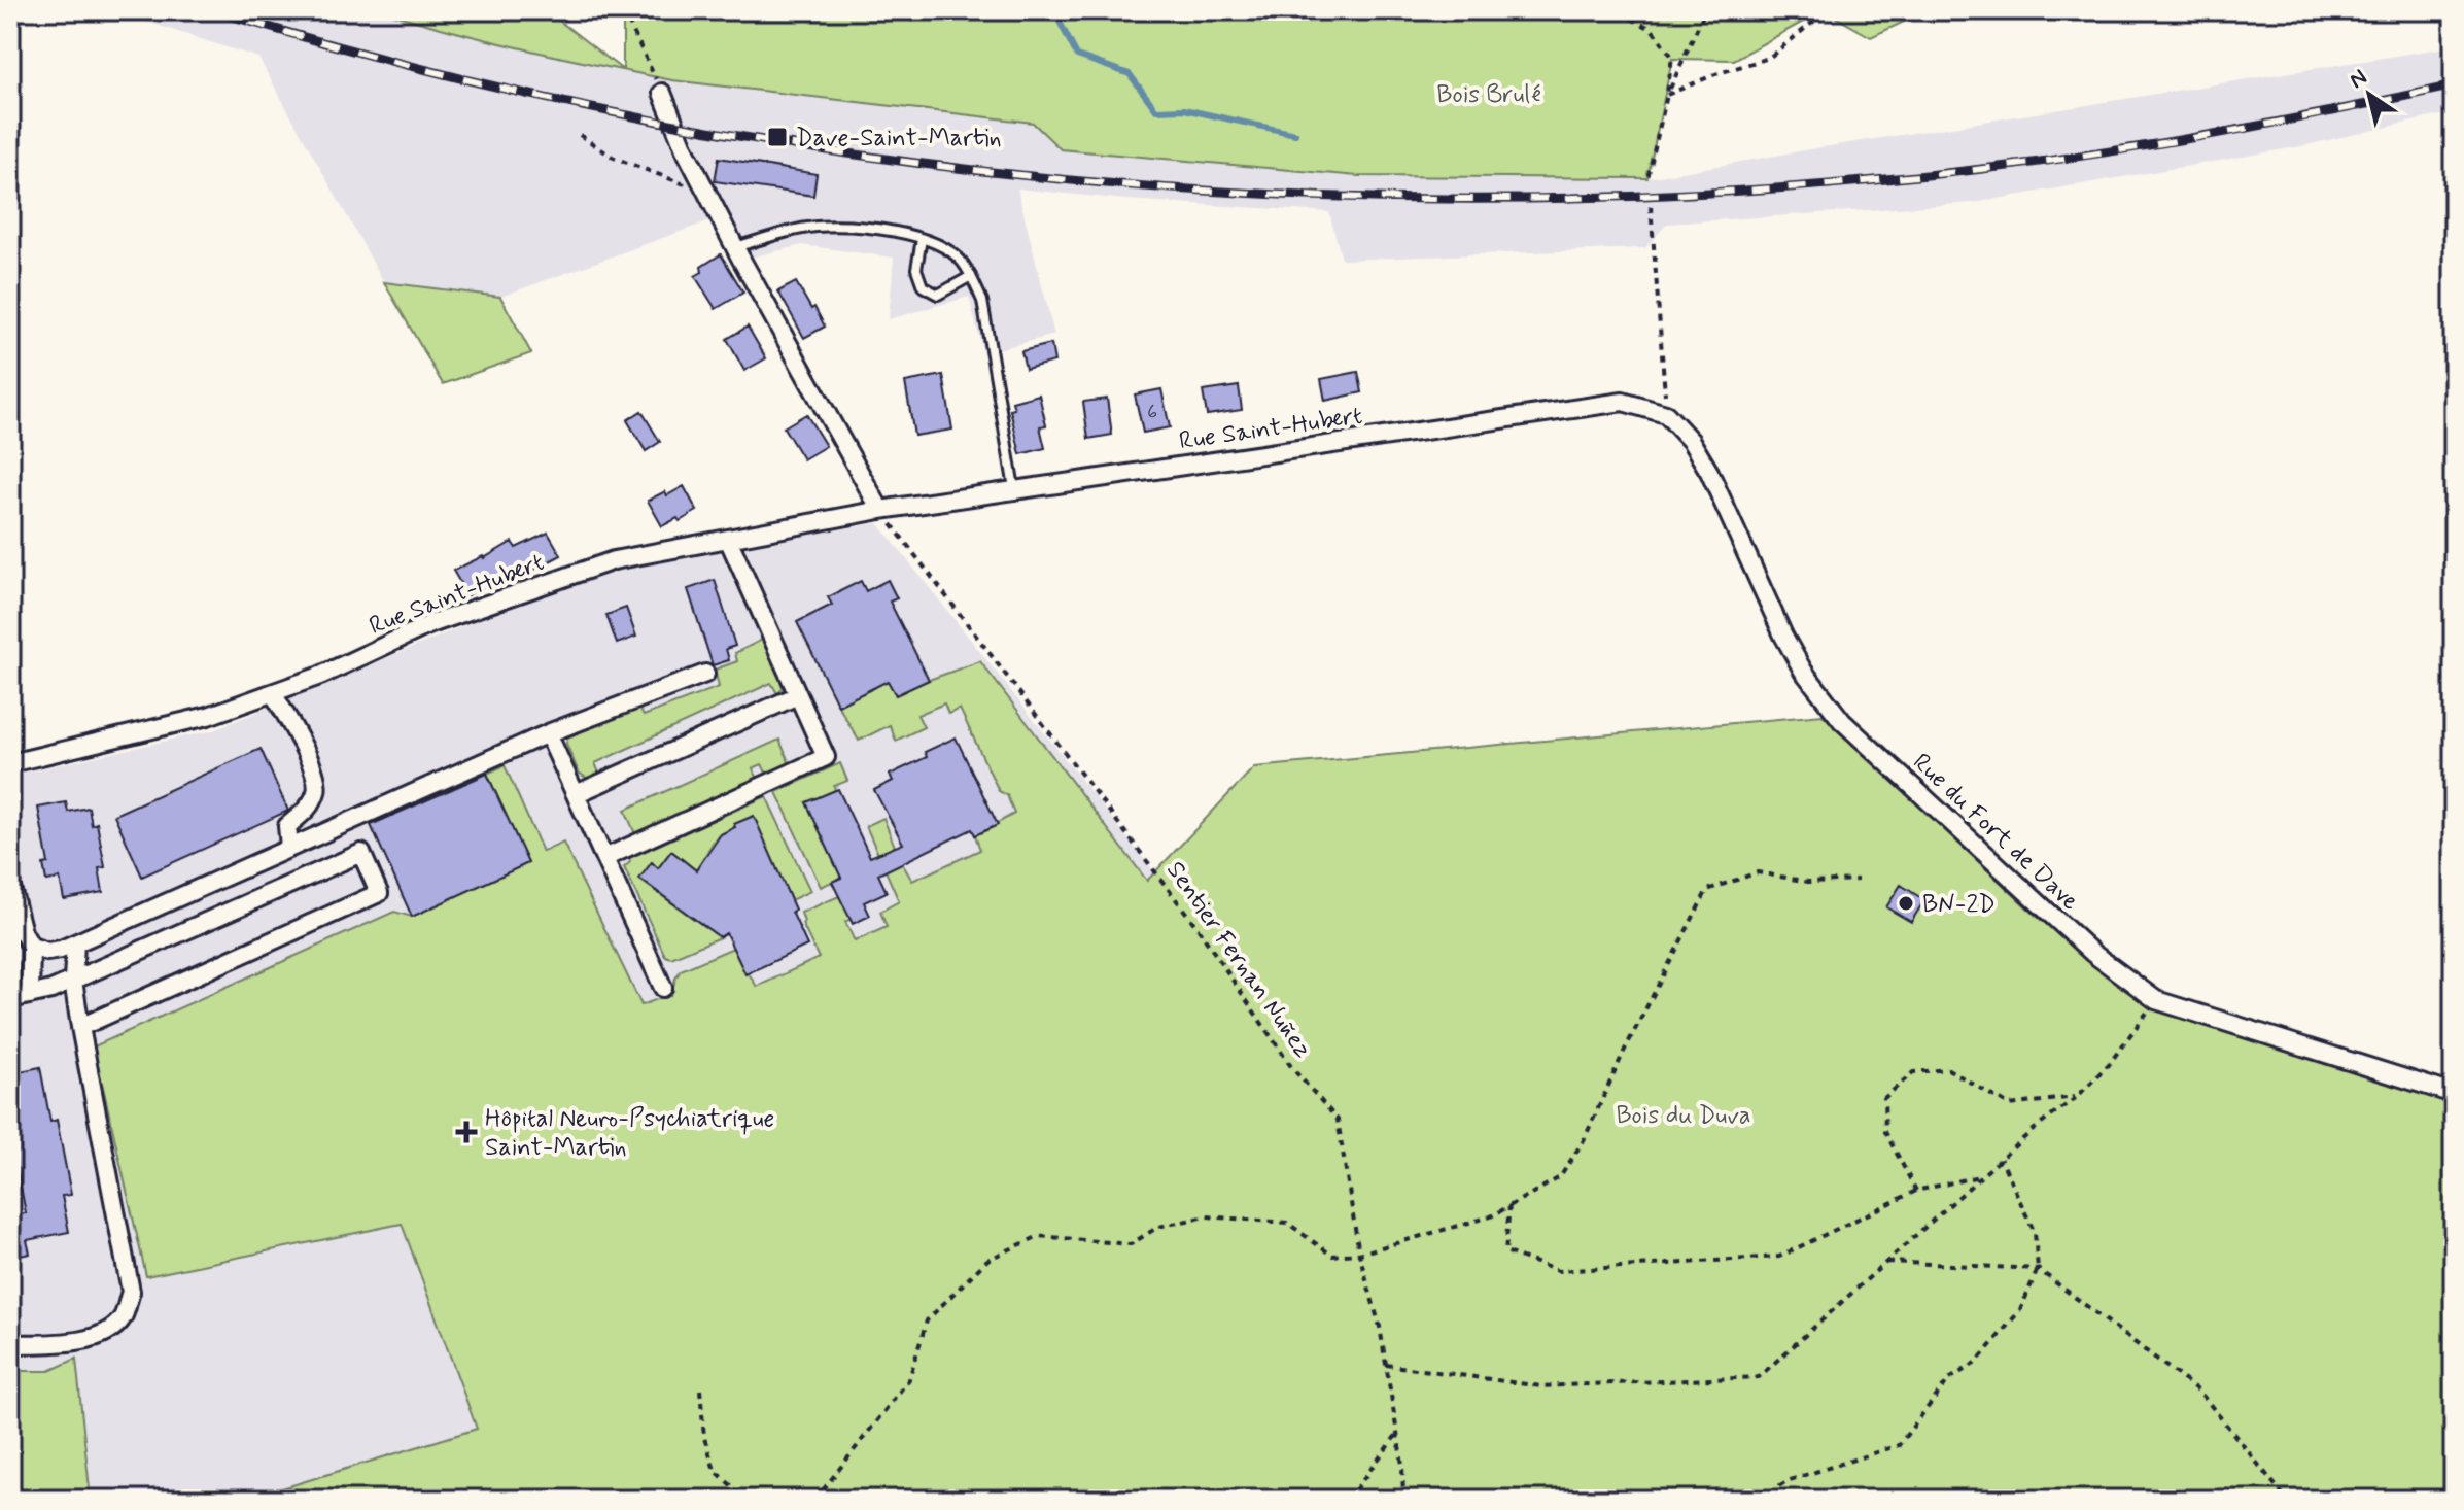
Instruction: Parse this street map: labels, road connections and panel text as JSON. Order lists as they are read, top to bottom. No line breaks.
{"streets":{"street":["Rue Saint-Hubert","Rue du Fort de Dave"],"path":["Sentier Fernan Nuñez"]},"crossings":[["Rue Saint-Hubert","Rue du Fort de Dave"],["Rue Saint-Hubert","Sentier Fernan Nuñez"]],"parks":["Bois Brulé","Bois du Duva"],"places":{"transit":["Dave-Saint-Martin"],"other":["BN-2D"],"health":["Hôpital Neuro-Psychiatrique Saint-Martin"]},"house_numbers":["6"],"north":"top left"}
